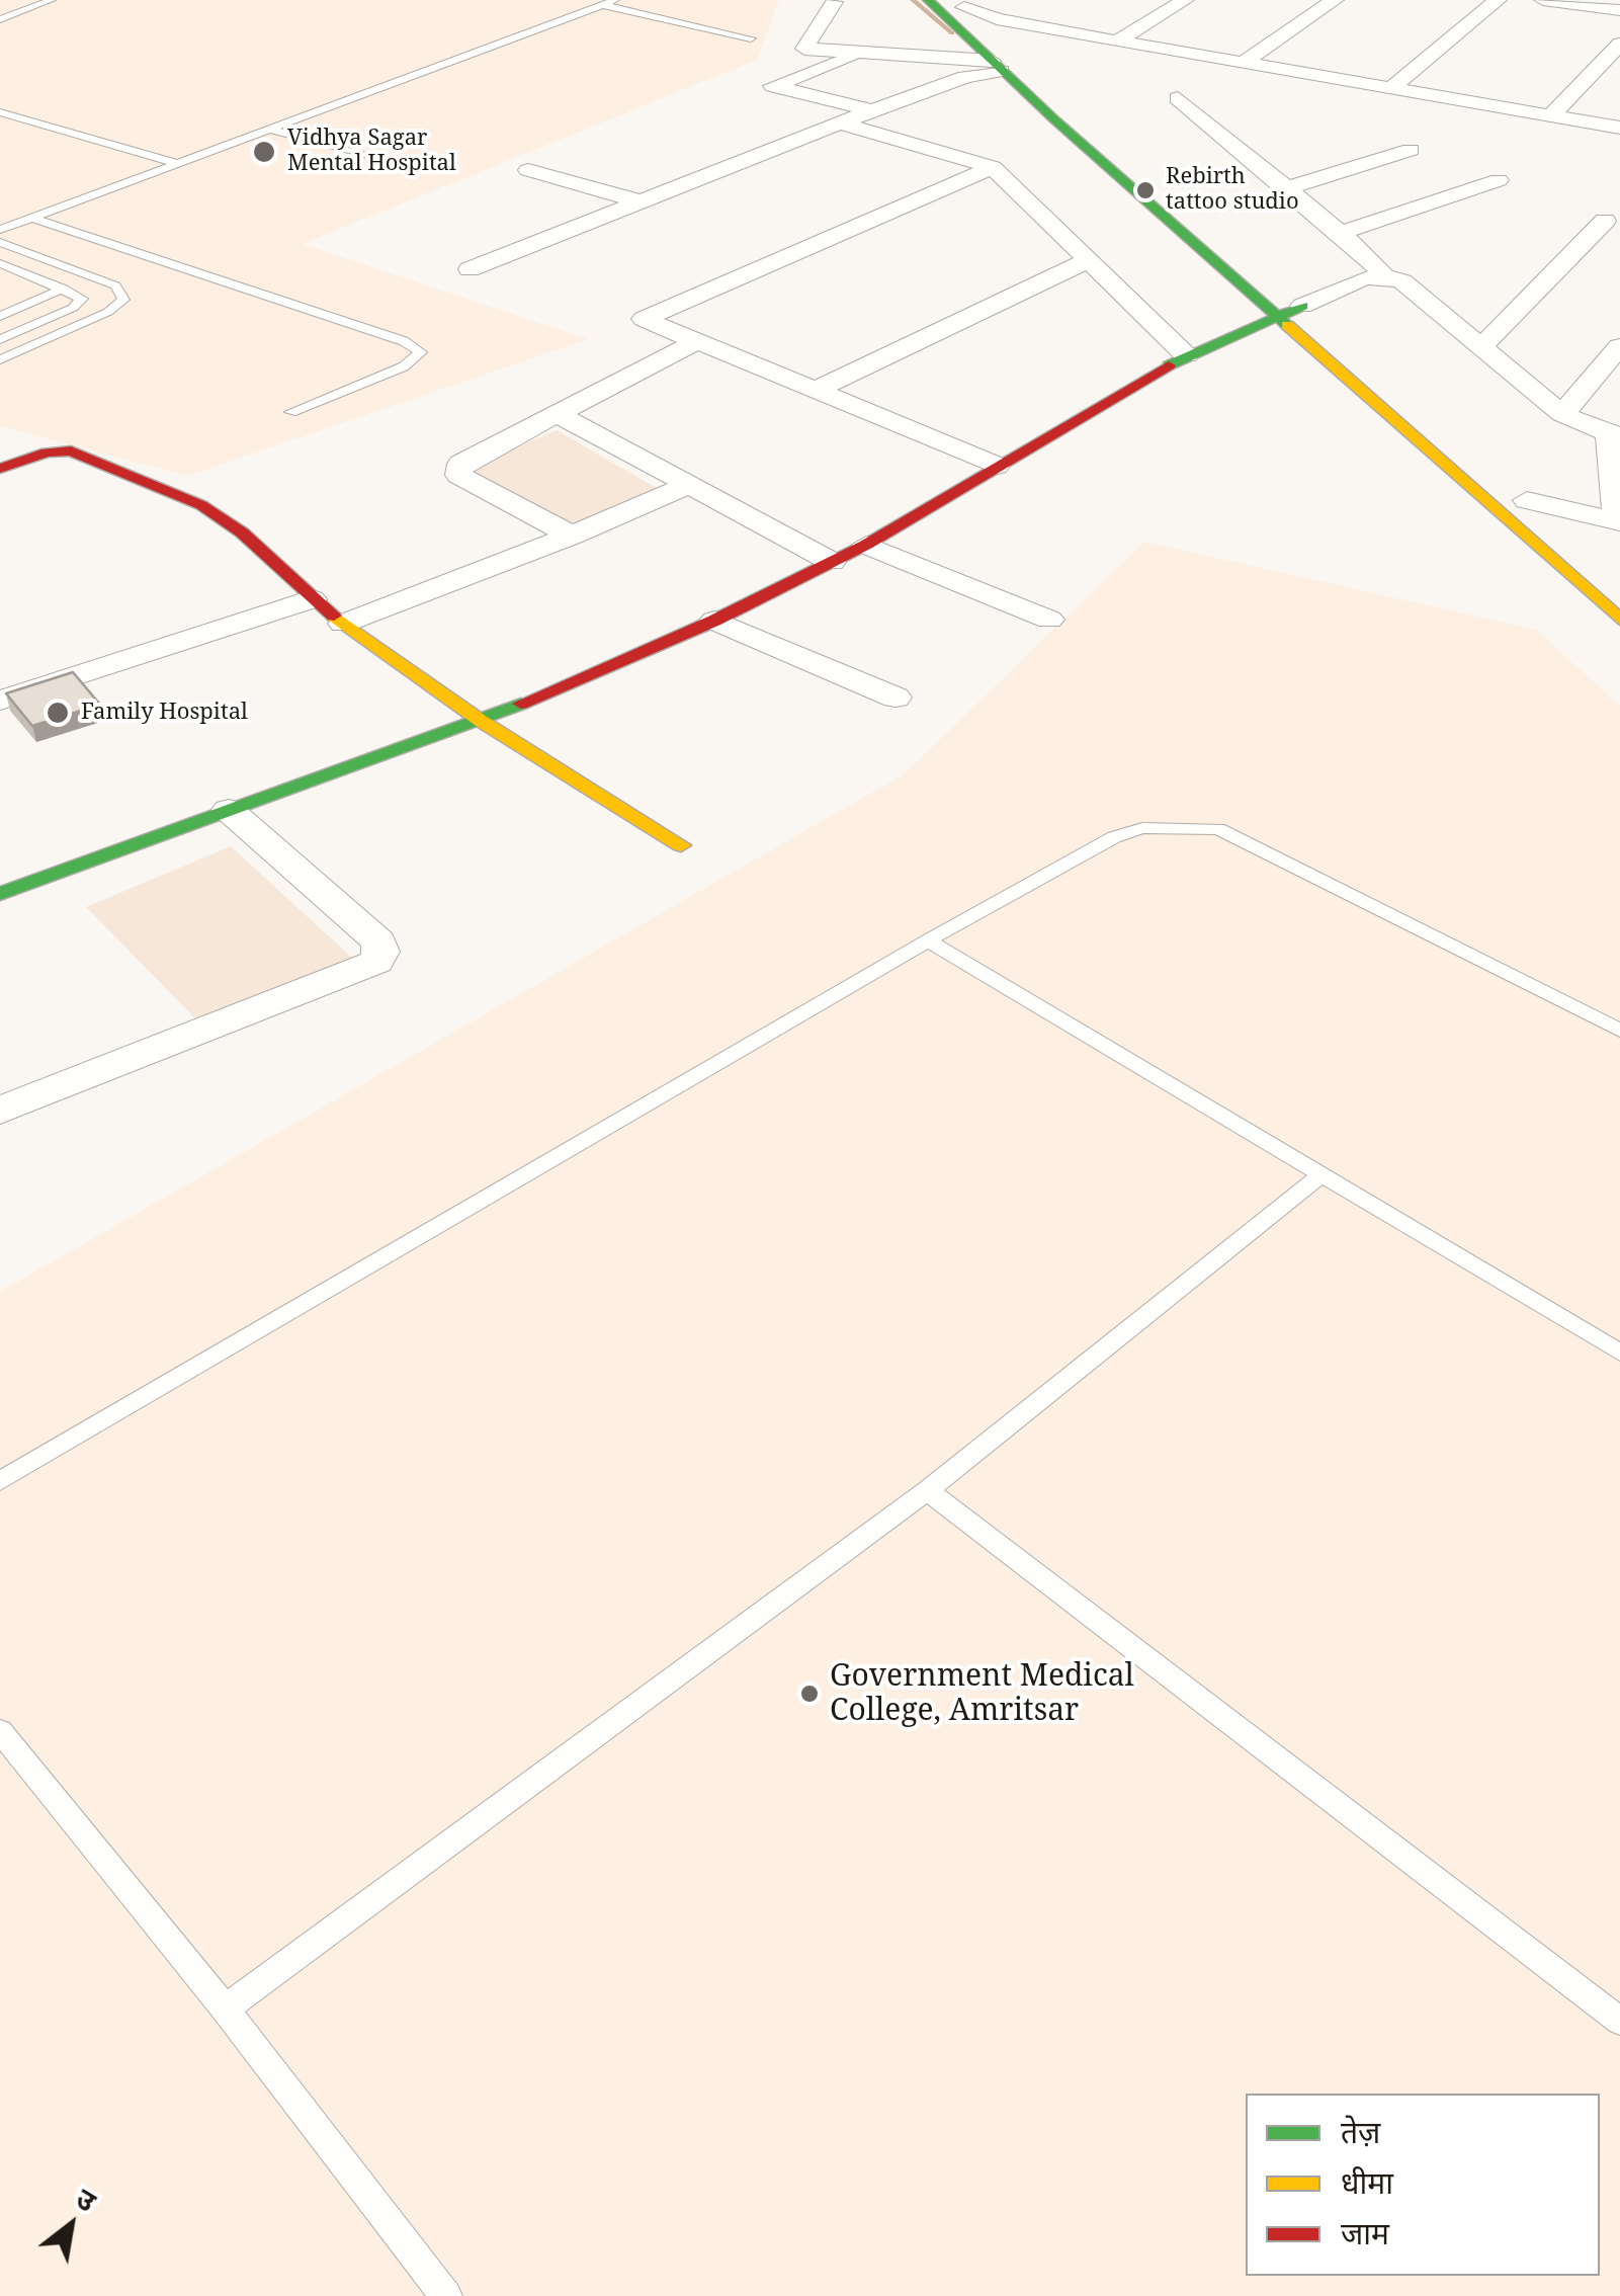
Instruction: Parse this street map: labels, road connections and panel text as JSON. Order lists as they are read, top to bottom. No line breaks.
{"places":["Vidhya Sagar Mental Hospital","Rebirth tattoo studio","Family Hospital","Government Medical College, Amritsar"],"legend":["तेज़","धीमा","जाम"],"north":"top right"}
